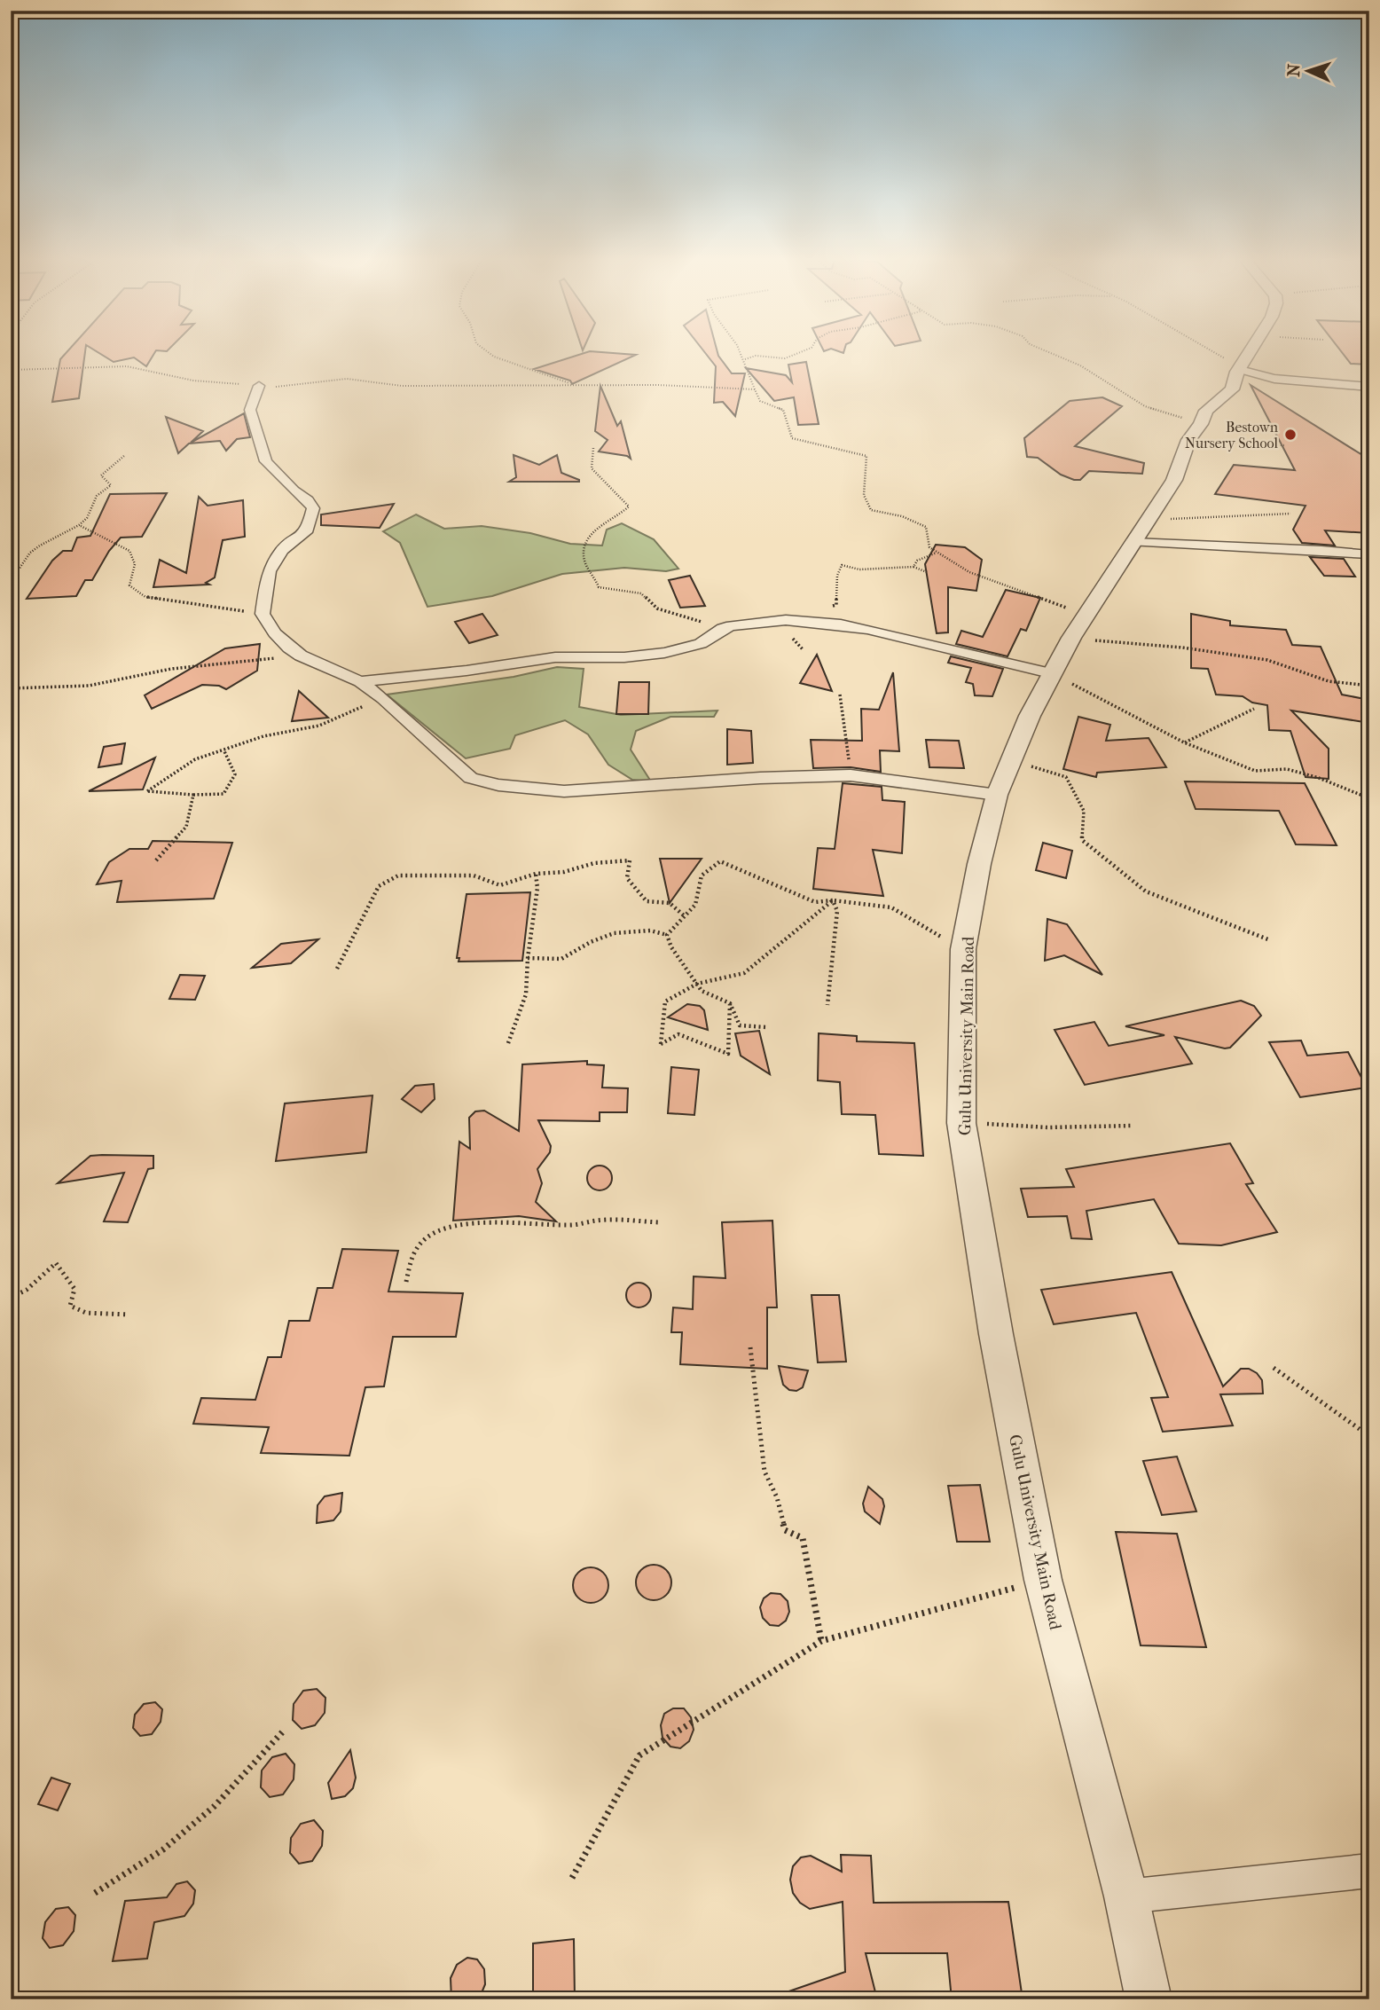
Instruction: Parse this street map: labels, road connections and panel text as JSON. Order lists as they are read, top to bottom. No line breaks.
{"streets":{"street":["Gulu University Main Road"]},"places":["Bestown Nursery School"],"north":"left"}
